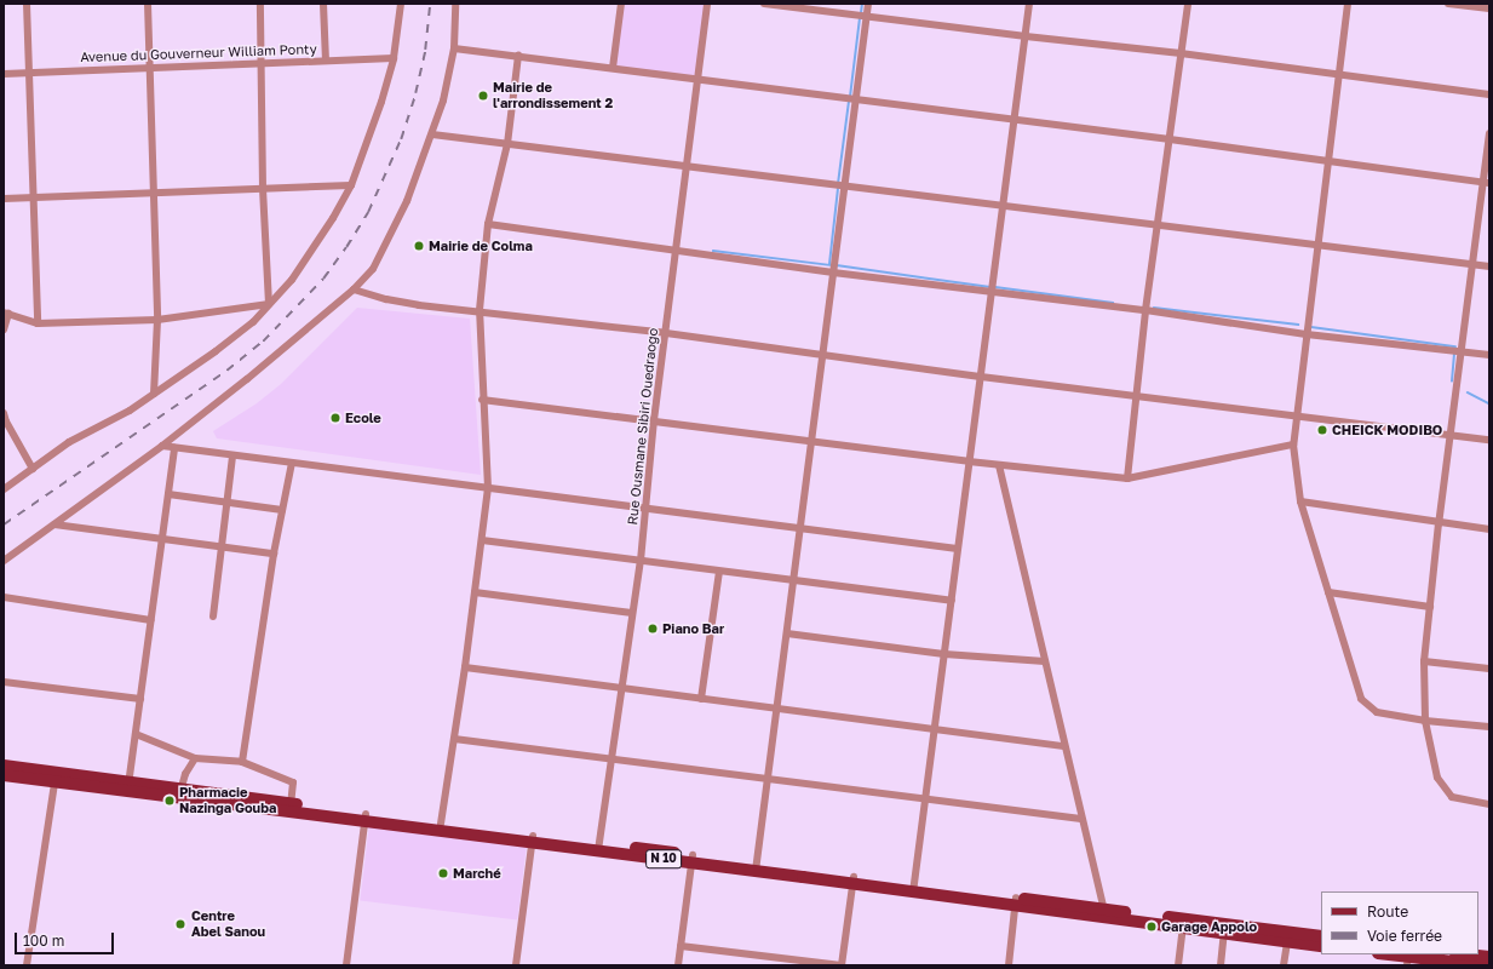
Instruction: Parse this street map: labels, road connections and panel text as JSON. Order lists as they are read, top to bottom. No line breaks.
{"streets":{"main road":["N 10"],"street":["Avenue du Gouverneur William Ponty","Rue Ousmane Sibiri Ouedraogo"]},"crossings":[["Rue Ousmane Sibiri Ouedraogo","N 10"]],"places":["Mairie de l'arrondissement 2","Mairie de Colma","Ecole","CHEICK MODIBO","Piano Bar","Pharmacie Nazinga Gouba","Marché","Centre Abel Sanou","Garage Appolo"],"legend":["Route","Voie ferrée"],"scale_bar":"100 m"}
